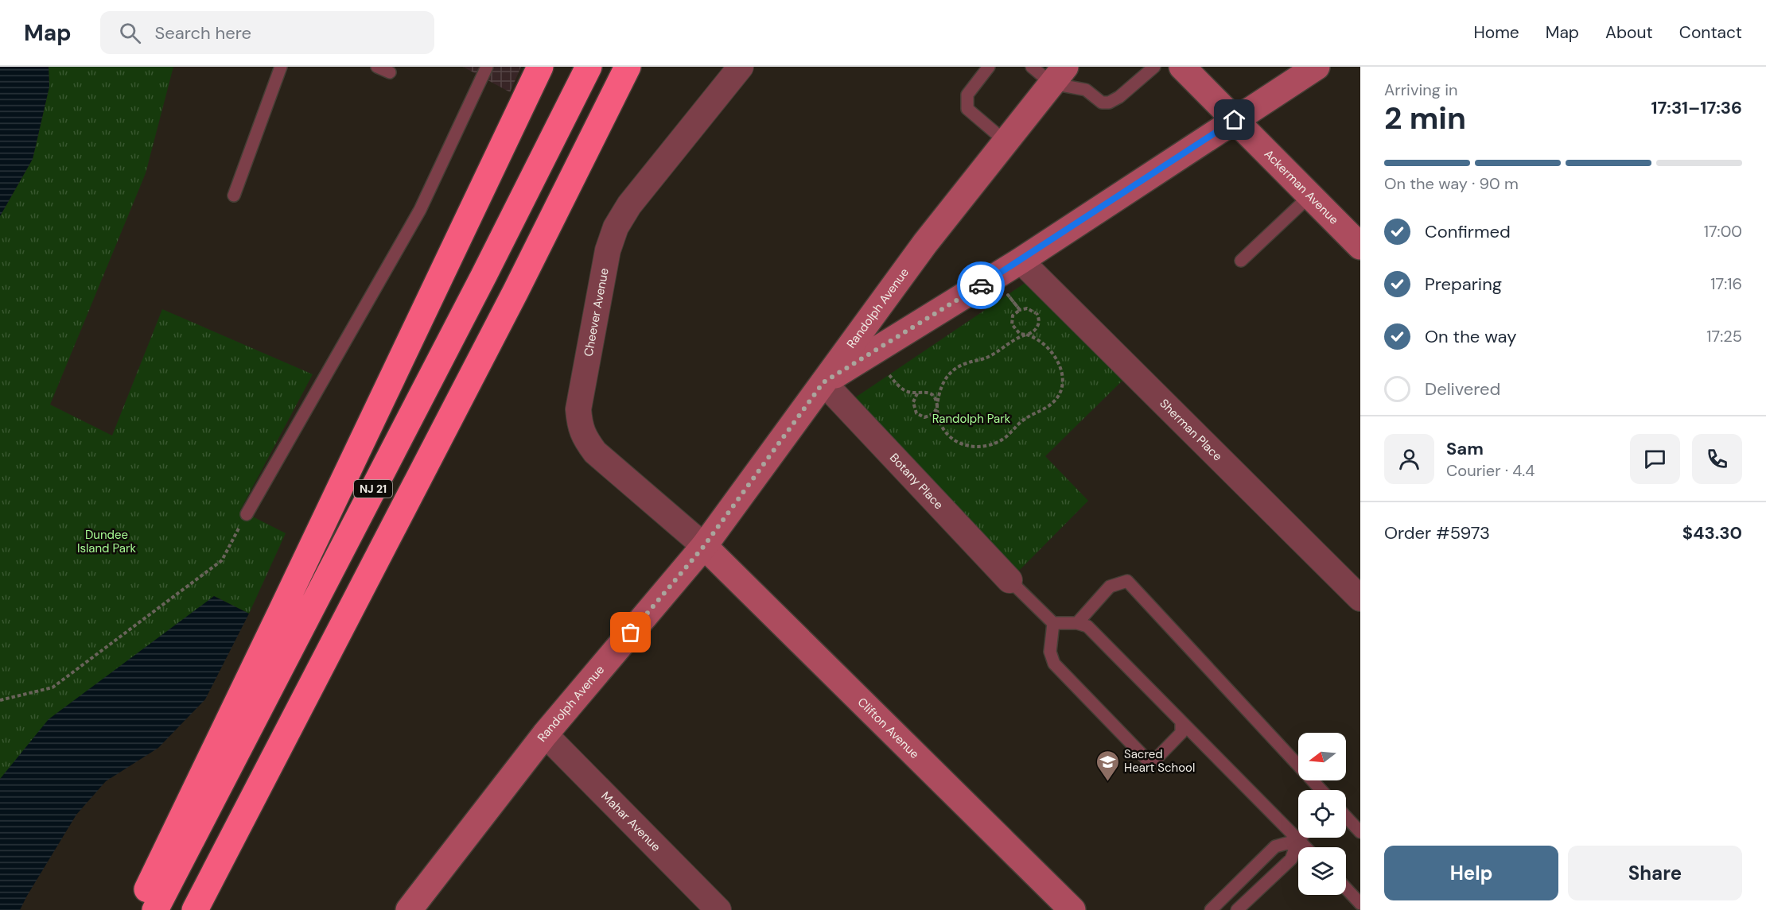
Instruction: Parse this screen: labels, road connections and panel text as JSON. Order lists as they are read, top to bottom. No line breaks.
{"streets":{"highway":["NJ 21"],"street":["Ackerman Avenue","Randolph Avenue","Cheever Avenue","Sherman Place","Botany Place","Clifton Avenue","Mahar Avenue"]},"crossings":[["Randolph Avenue","Cheever Avenue"],["Randolph Avenue","Botany Place"],["Randolph Avenue","Clifton Avenue"],["Randolph Avenue","Mahar Avenue"],["Cheever Avenue","Clifton Avenue"]],"parks":["Randolph Park","Dundee Island Park"],"places":{"school or university":["Sacred Heart School"]},"north":"left","page":{"header":"Map","search":"Search here","nav":["Home","Map","About","Contact"],"heading":["2 min","Arriving in","17:31–17:36"],"panel":["Sam","Courier · 4.4","Order #5973","$43.30"],"bar":"On the way · 90 m","list":[["Confirmed","17:00"],["Preparing","17:16"],["On the way","17:25"],"Delivered"],"buttons":["Help","Share"]}}
